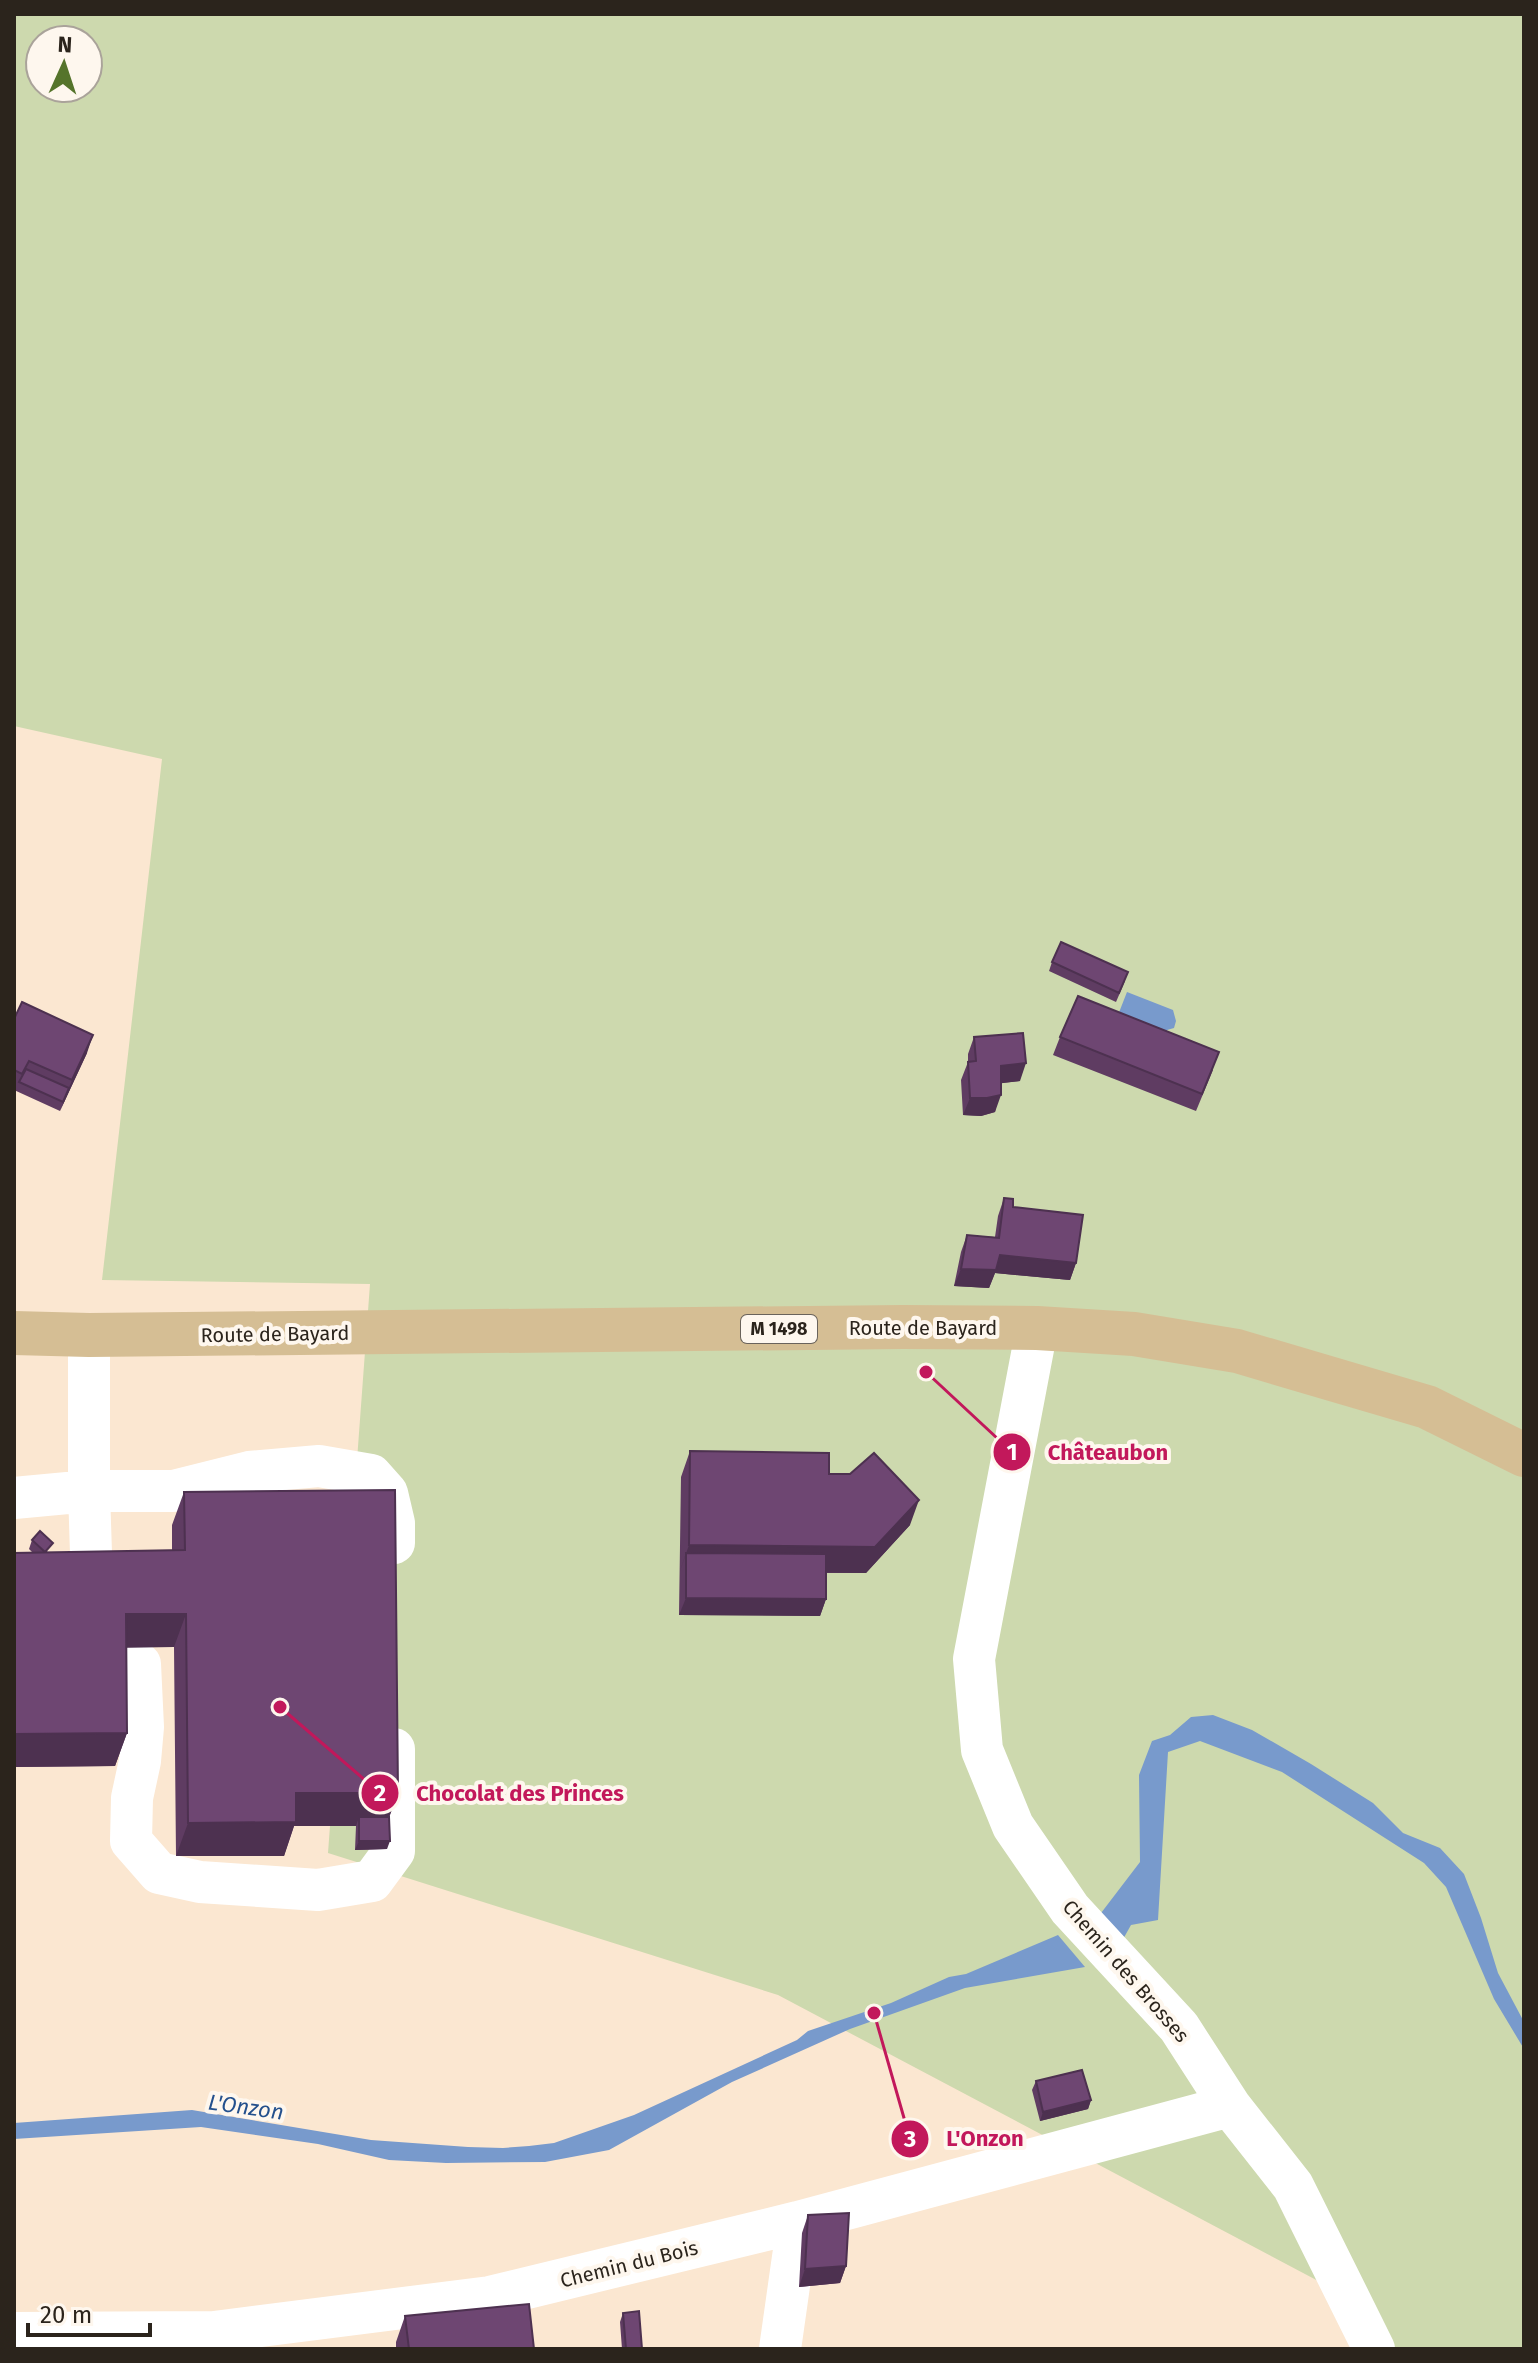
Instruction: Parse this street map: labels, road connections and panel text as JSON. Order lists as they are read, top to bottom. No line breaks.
{"streets":{"main road":["Route de Bayard","M 1498"],"street":["Chemin des Brosses","Chemin du Bois"]},"crossings":[["Route de Bayard","Chemin des Brosses"],["Chemin des Brosses","Chemin du Bois"]],"water":["L'Onzon"],"places":["Châteaubon","Chocolat des Princes","L'Onzon"],"scale_bar":"20 m","north":"top"}
